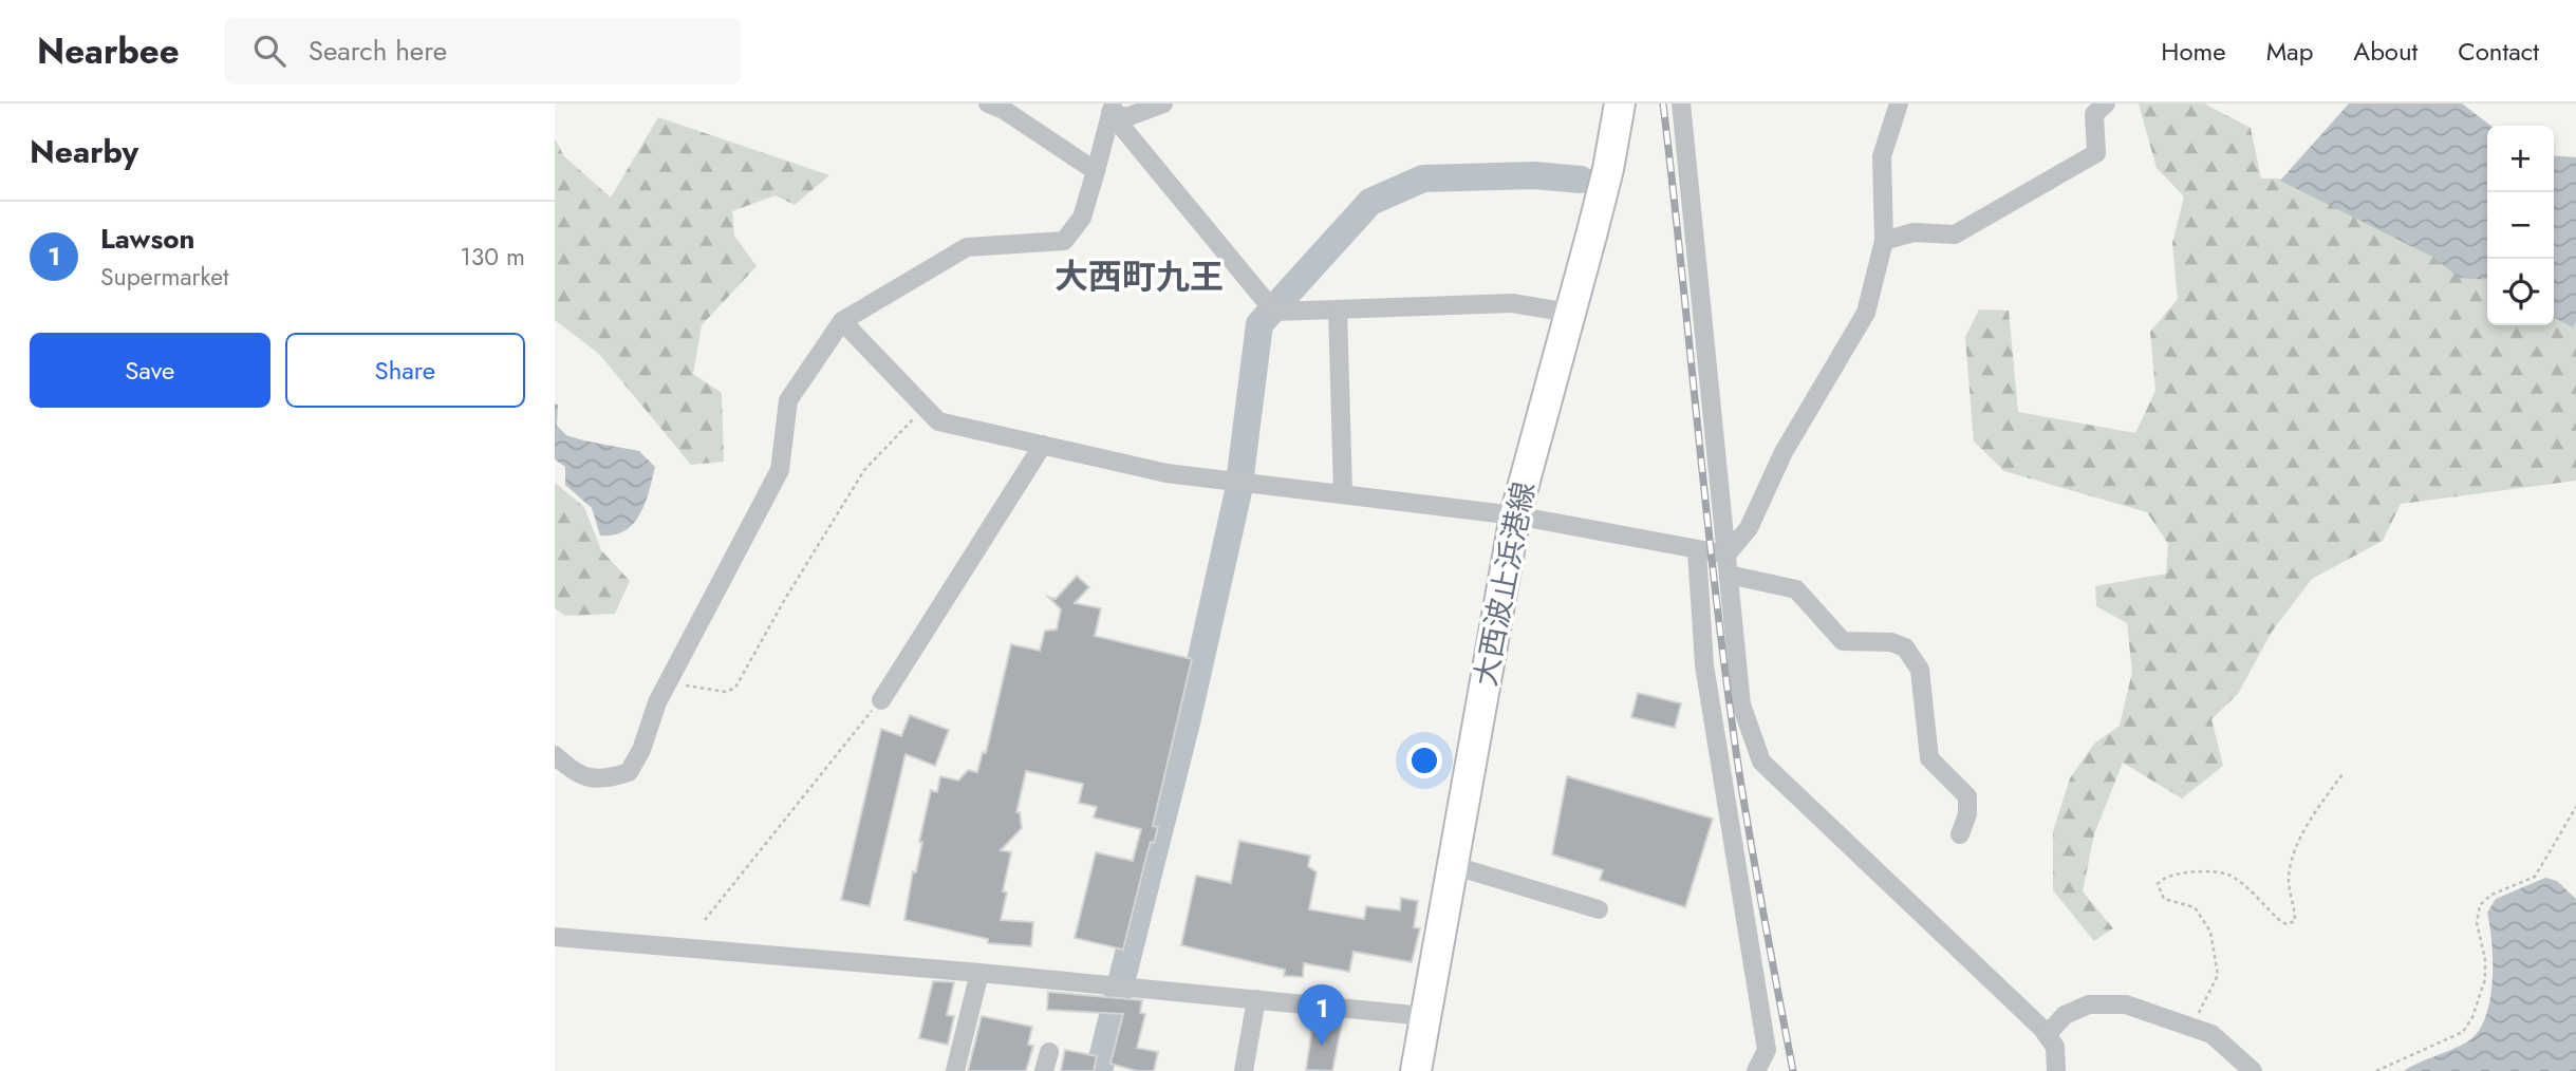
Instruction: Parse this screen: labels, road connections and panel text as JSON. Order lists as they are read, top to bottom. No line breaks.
{"streets":{"main road":["大西波止浜港線"]},"districts":["大西町九王"],"page":{"header":"Nearbee","search":"Search here","nav":["Home","Map","About","Contact"],"heading":"Nearby","map_buttons":["+","−"],"list":[{"mark":"1","name":"Lawson","note":"Supermarket","value":"130 m"}],"buttons":["Save","Share"],"pins":"1"}}
